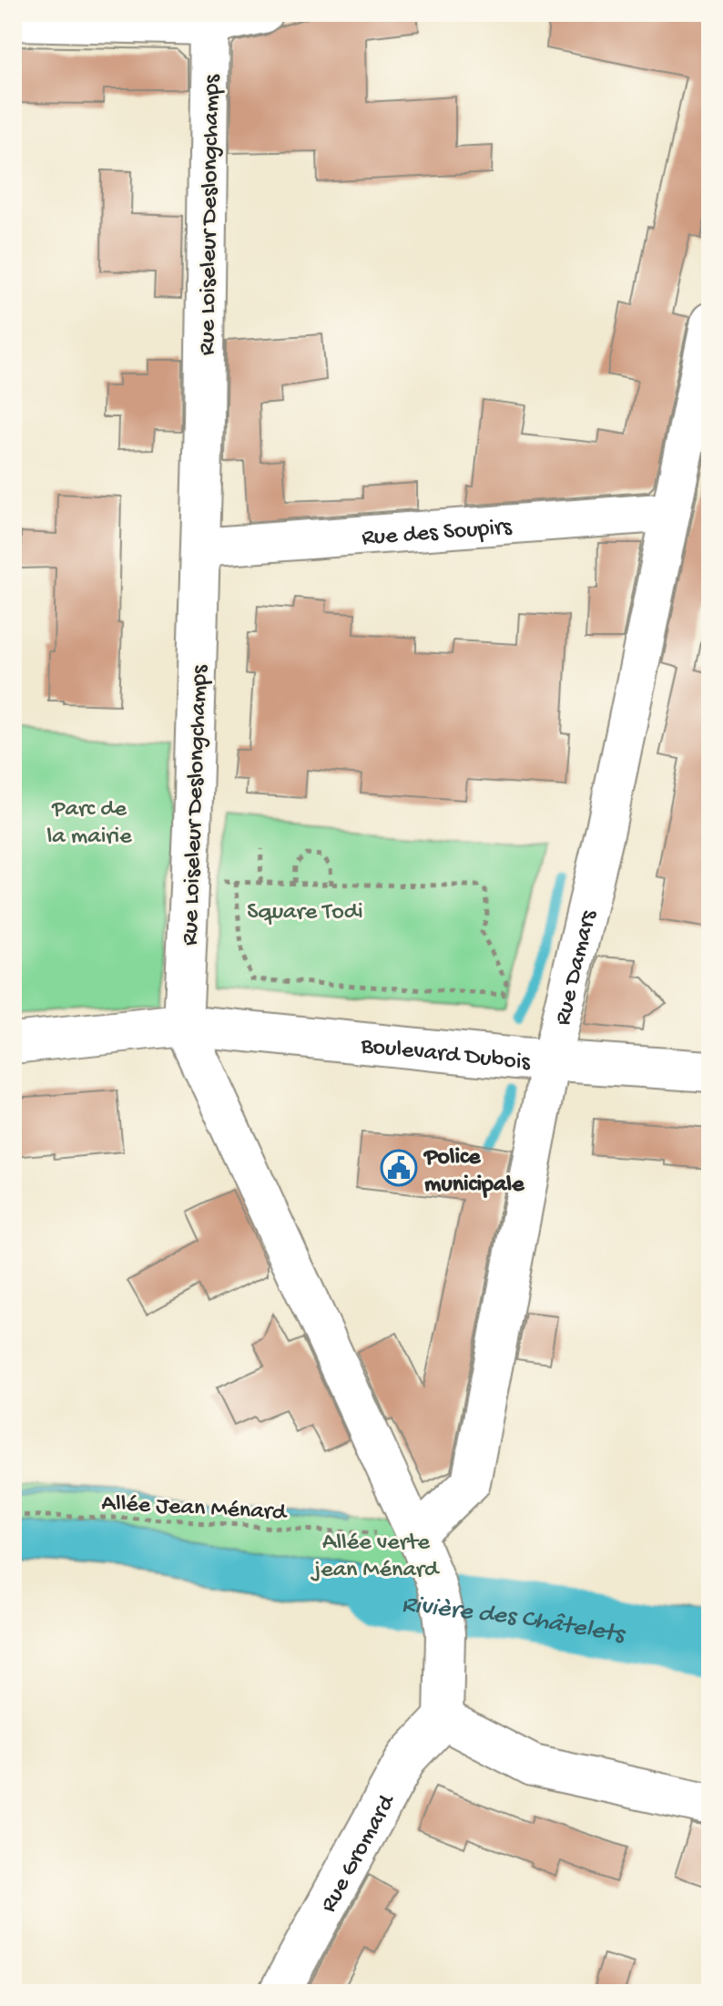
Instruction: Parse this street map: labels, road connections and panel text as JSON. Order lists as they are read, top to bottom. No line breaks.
{"streets":{"street":["Rue Loiseleur Deslongchamps","Rue des Soupirs","Rue Damars","Boulevard Dubois","Rue Gromard"],"path":["Allée Jean Ménard"]},"crossings":[["Rue Loiseleur Deslongchamps","Rue des Soupirs"],["Rue Loiseleur Deslongchamps","Rue Damars"],["Rue Loiseleur Deslongchamps","Boulevard Dubois"],["Rue Loiseleur Deslongchamps","Allée Jean Ménard"],["Rue des Soupirs","Rue Damars"],["Rue Damars","Boulevard Dubois"],["Rue Damars","Allée Jean Ménard"]],"water":["Rivière des Châtelets"],"parks":["Parc de la mairie","Square Todi","Allée verte jean Ménard"],"places":{"public building":["Police municipale"]}}
